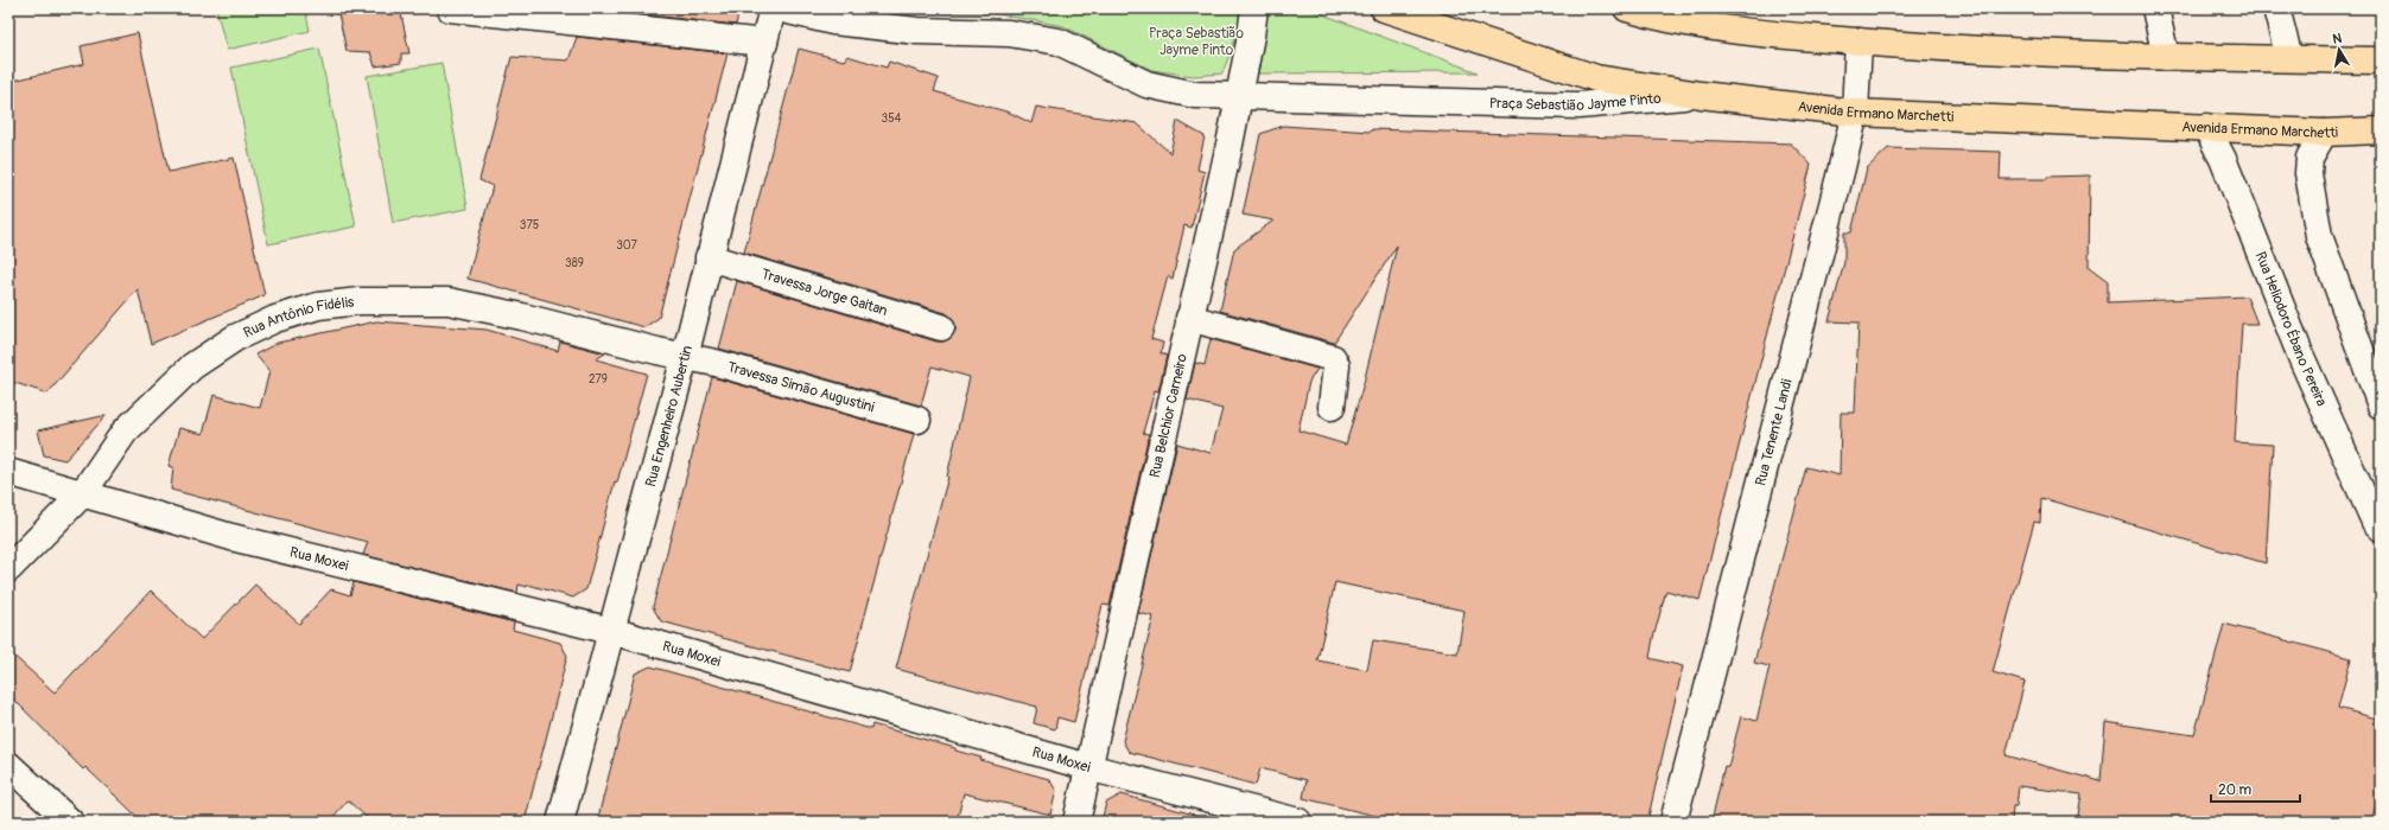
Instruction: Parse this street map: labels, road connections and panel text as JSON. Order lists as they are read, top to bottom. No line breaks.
{"streets":{"main road":["Avenida Ermano Marchetti"],"street":["Praça Sebastião Jayme Pinto","Travessa Jorge Gaitan","Rua Antônio Fidélis","Rua Heliodoro Ébano Pereira","Travessa Simão Augustini","Rua Engenheiro Aubertin","Rua Belchior Carneiro","Rua Tenente Landi","Rua Moxei"]},"crossings":[["Praça Sebastião Jayme Pinto","Avenida Ermano Marchetti"],["Praça Sebastião Jayme Pinto","Rua Belchior Carneiro"],["Avenida Ermano Marchetti","Rua Heliodoro Ébano Pereira"],["Avenida Ermano Marchetti","Rua Tenente Landi"],["Travessa Jorge Gaitan","Rua Engenheiro Aubertin"],["Rua Antônio Fidélis","Travessa Simão Augustini"],["Rua Antônio Fidélis","Rua Engenheiro Aubertin"],["Rua Antônio Fidélis","Rua Moxei"],["Travessa Simão Augustini","Rua Engenheiro Aubertin"],["Rua Engenheiro Aubertin","Rua Moxei"],["Rua Belchior Carneiro","Rua Moxei"]],"parks":["Praça Sebastião Jayme Pinto"],"house_numbers":["354","375","307","389","279"],"scale_bar":"20 m","north":"top"}
